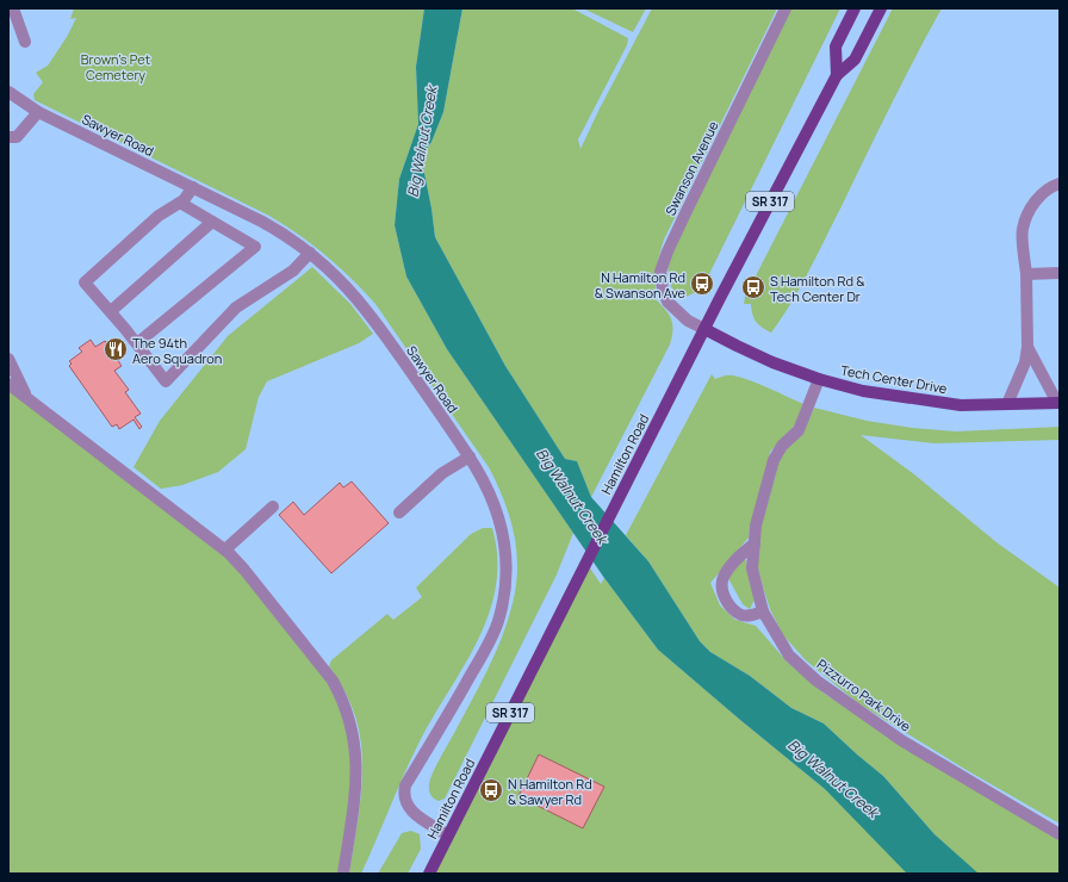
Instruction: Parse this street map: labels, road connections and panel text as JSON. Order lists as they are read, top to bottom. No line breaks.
{"streets":{"main road":["SR 317","Tech Center Drive","Hamilton Road"],"street":["Sawyer Road","Swanson Avenue","Pizzurro Park Drive"]},"crossings":[["Sawyer Road","Hamilton Road"],["Swanson Avenue","Tech Center Drive"],["Swanson Avenue","Hamilton Road"],["Tech Center Drive","Hamilton Road"],["Tech Center Drive","Pizzurro Park Drive"]],"water":["Big Walnut Creek"],"parks":["Brown's Pet Cemetery"],"places":{"bus stop":["N Hamilton Rd & Swanson Ave","S Hamilton Rd & Tech Center Dr","N Hamilton Rd & Sawyer Rd"],"restaurant":["The 94th Aero Squadron"]}}
